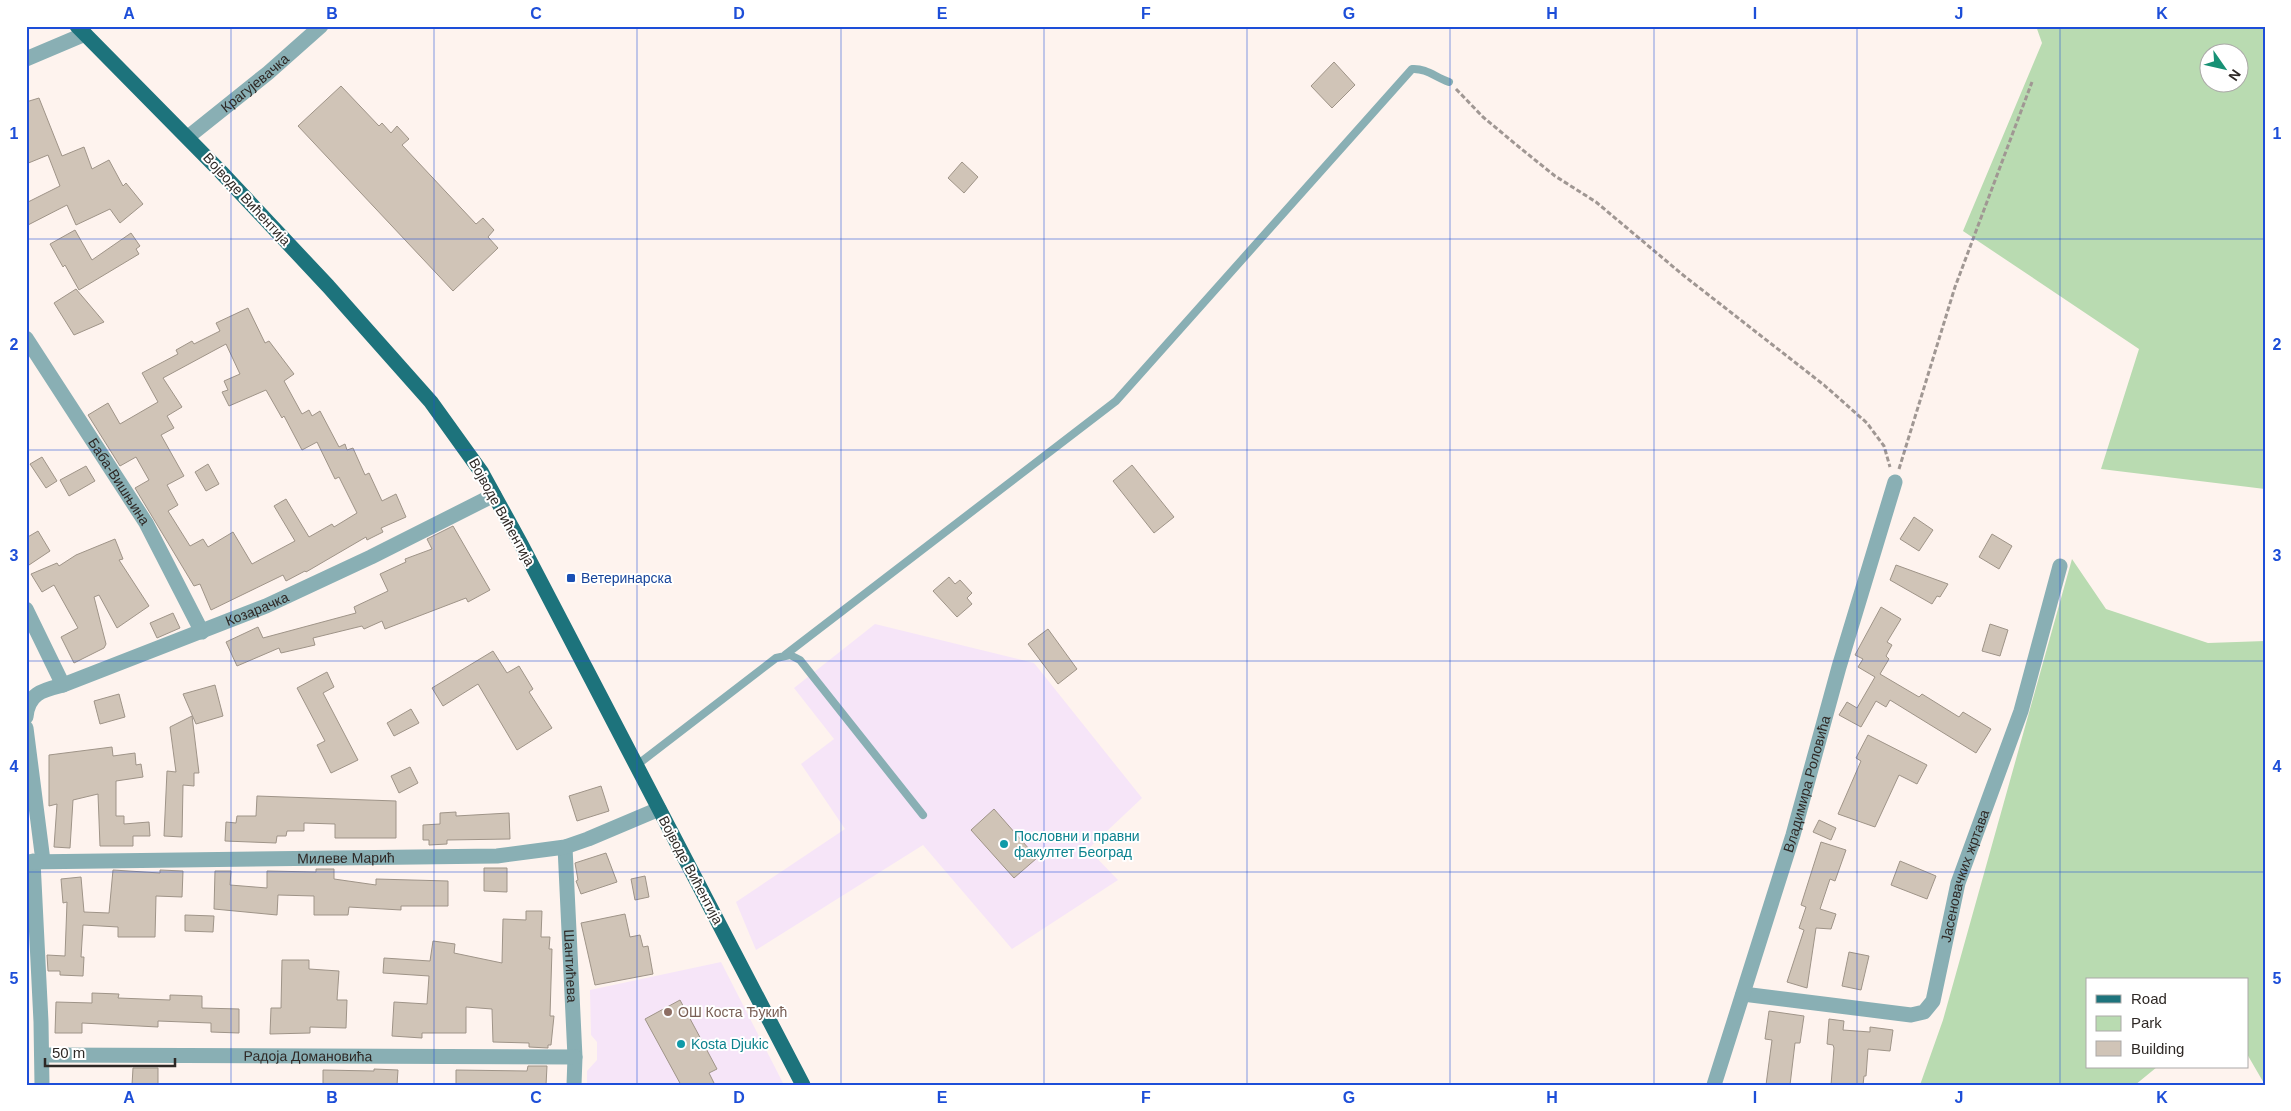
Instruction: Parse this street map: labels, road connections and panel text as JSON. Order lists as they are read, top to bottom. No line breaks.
{"streets":{"main road":["Војводе Вићентија"],"street":["Крагујевачка","Баба-Вишњина","Козарачка","Владимира Роловића","Милеве Марић","Јасеновачких жртава","Шантићева","Радоја Домановића"]},"crossings":[["Крагујевачка","Војводе Вићентија"],["Војводе Вићентија","Козарачка"],["Војводе Вићентија","Милеве Марић"],["Баба-Вишњина","Козарачка"],["Владимира Роловића","Јасеновачких жртава"],["Милеве Марић","Шантићева"],["Шантићева","Радоја Домановића"]],"places":{"transit":["Ветеринарска"],"other":["Пословни и правни факултет Београд","ОШ Коста Ђукић","Kosta Djukic"]},"legend":["Road","Park","Building"],"scale_bar":"50 m","north":"bottom right","grid":{"columns":["A","B","C","D","E","F","G","H","I","J","K"],"rows":["1","2","3","4","5"]}}
